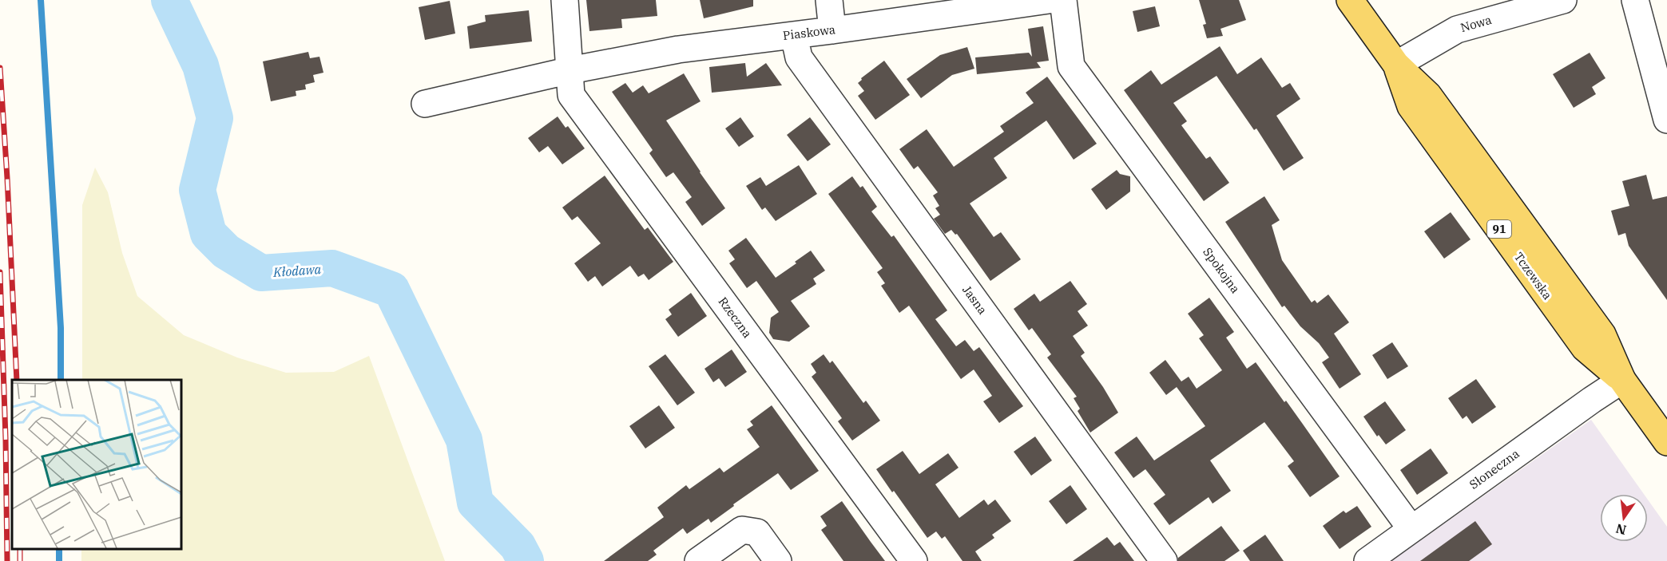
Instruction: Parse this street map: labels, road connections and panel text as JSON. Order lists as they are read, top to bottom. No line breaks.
{"streets":{"main road":["91","Tczewska"],"street":["Nowa","Piaskowa","Spokojna","Jasna","Rzeczna","Słoneczna"]},"crossings":[["Nowa","Tczewska"],["Piaskowa","Jasna"],["Piaskowa","Rzeczna"],["Spokojna","Słoneczna"],["Tczewska","Słoneczna"]],"water":["Kłodawa"],"north":"bottom"}
